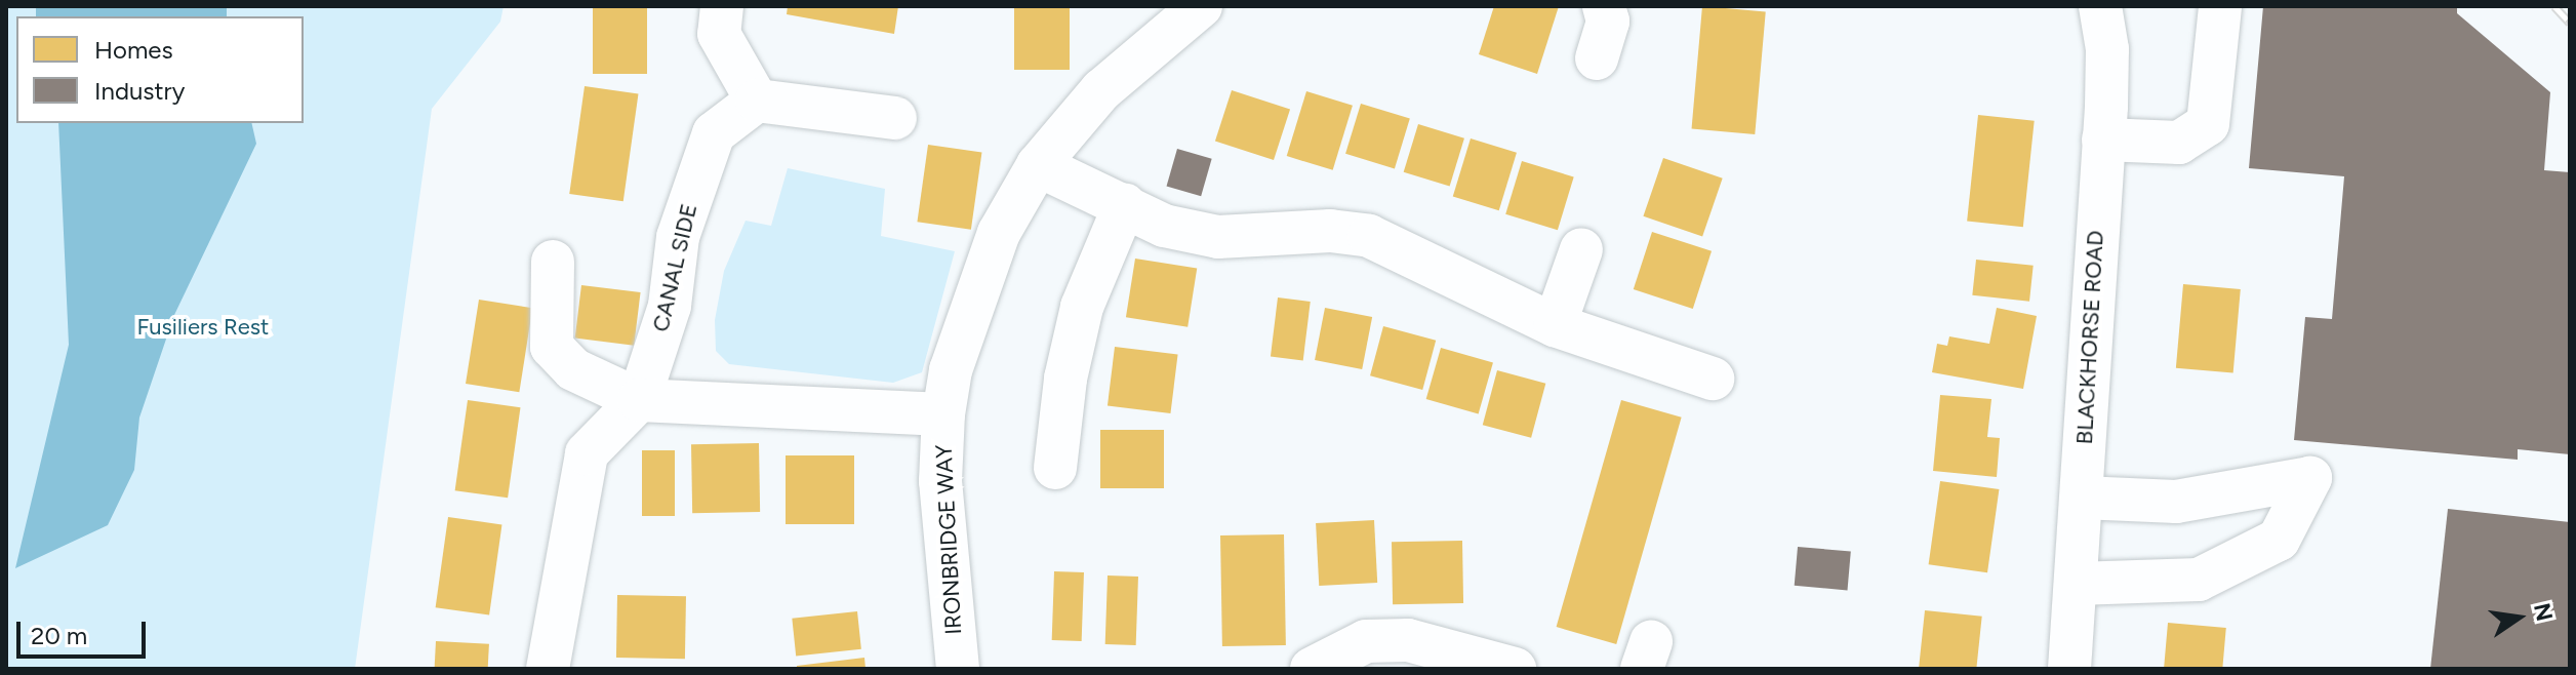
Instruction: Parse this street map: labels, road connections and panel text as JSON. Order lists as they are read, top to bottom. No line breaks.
{"streets":{"street":["CANAL SIDE","BLACKHORSE ROAD","IRONBRIDGE WAY"]},"parks":["Fusiliers Rest"],"legend":["Homes","Industry"],"scale_bar":"20 m","north":"right"}
